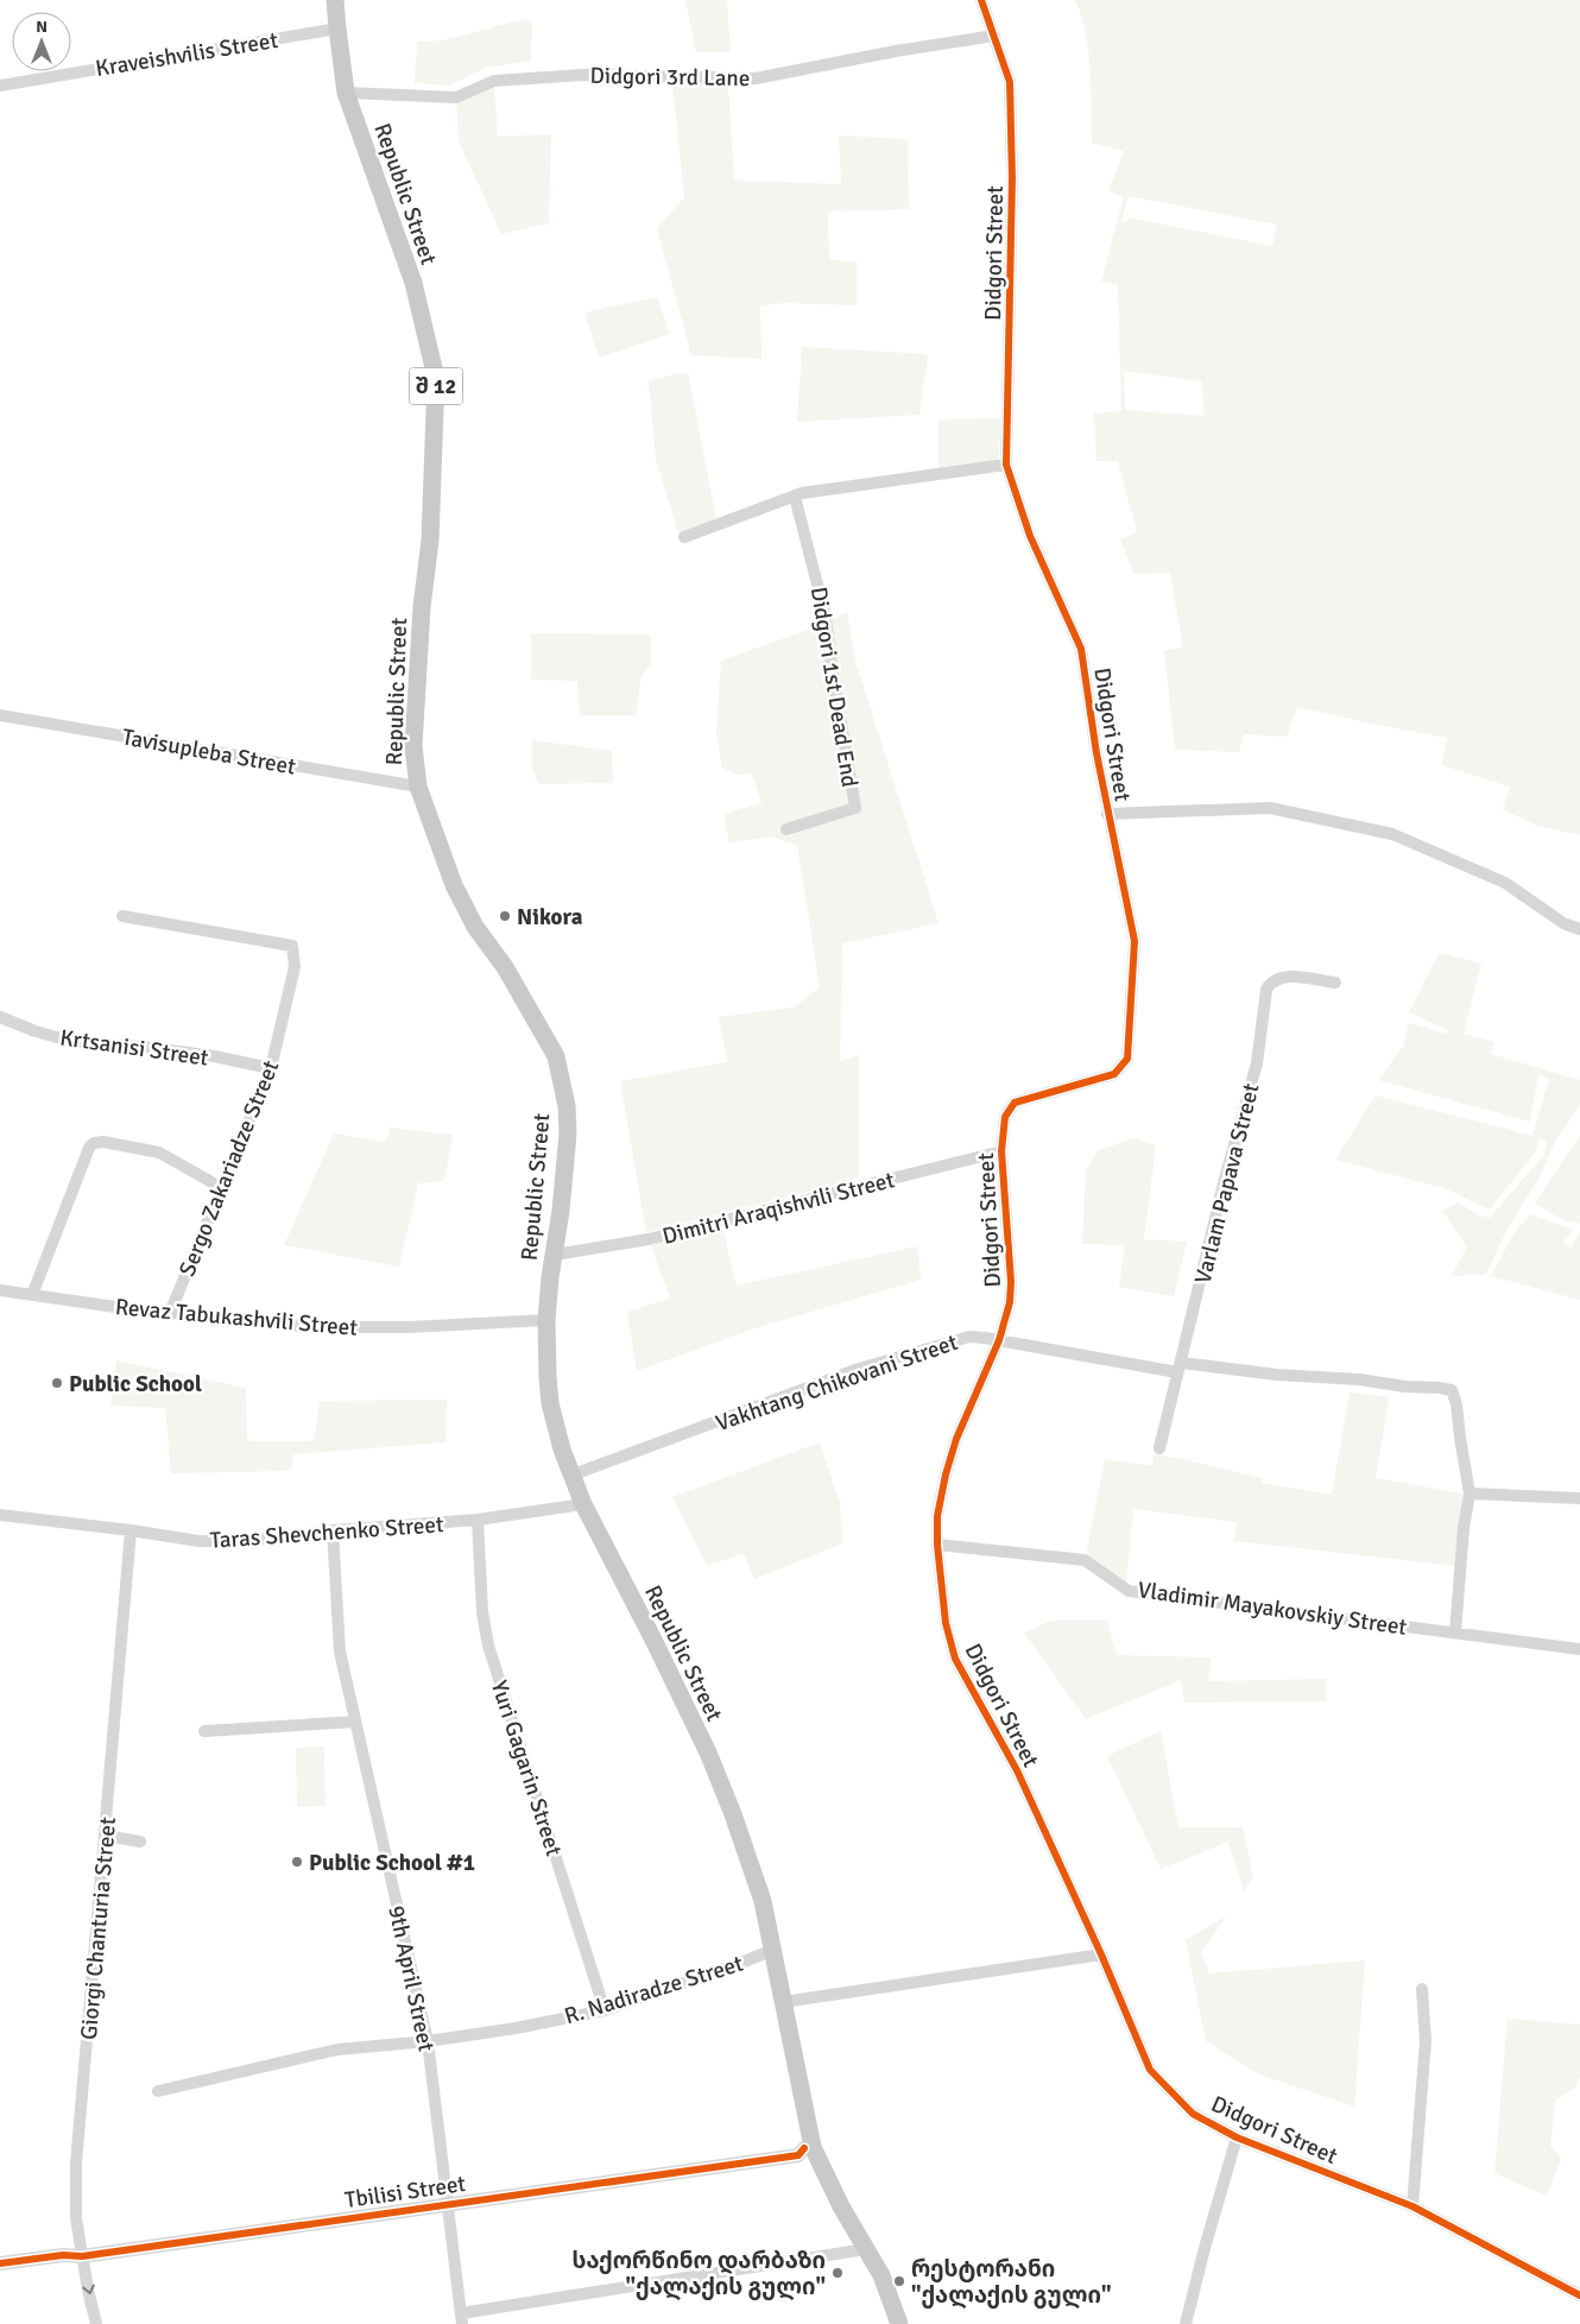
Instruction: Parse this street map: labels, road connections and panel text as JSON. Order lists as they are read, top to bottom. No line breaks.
{"streets":{"main road":["Republic Street","შ 12"],"street":["Kraveishvilis Street","Didgori 3rd Lane","Didgori Street","Didgori 1st Dead End","Tavisupleba Street","Krtsanisi Street","Sergo Zakariadze Street","Varlam Papava Street","Dimitri Araqishvili Street","Revaz Tabukashvili Street","Vakhtang Chikovani Street","Taras Shevchenko Street","Vladimir Mayakovskiy Street","Yuri Gagarin Street","Giorgi Chanturia Street","9th April Street","R. Nadiradze Street","Tbilisi Street"]},"crossings":[["Kraveishvilis Street","Republic Street"],["Didgori 3rd Lane","Republic Street"],["Didgori 3rd Lane","Didgori Street"],["Republic Street","Tavisupleba Street"],["Republic Street","Dimitri Araqishvili Street"],["Republic Street","Revaz Tabukashvili Street"],["Republic Street","Vakhtang Chikovani Street"],["Republic Street","Taras Shevchenko Street"],["Republic Street","R. Nadiradze Street"],["Republic Street","Tbilisi Street"],["Didgori Street","Dimitri Araqishvili Street"],["Didgori Street","Vakhtang Chikovani Street"],["Didgori Street","Vladimir Mayakovskiy Street"],["Krtsanisi Street","Sergo Zakariadze Street"],["Sergo Zakariadze Street","Revaz Tabukashvili Street"],["Varlam Papava Street","Vakhtang Chikovani Street"],["Taras Shevchenko Street","Yuri Gagarin Street"],["Taras Shevchenko Street","Giorgi Chanturia Street"],["Taras Shevchenko Street","9th April Street"],["Yuri Gagarin Street","R. Nadiradze Street"],["Giorgi Chanturia Street","Tbilisi Street"],["9th April Street","R. Nadiradze Street"],["9th April Street","Tbilisi Street"]],"places":["Nikora","Public School","Public School #1","საქორწინო დარბაზი \"ქალაქის გული\"","რესტორანი \"ქალაქის გული\""],"north":"top"}
